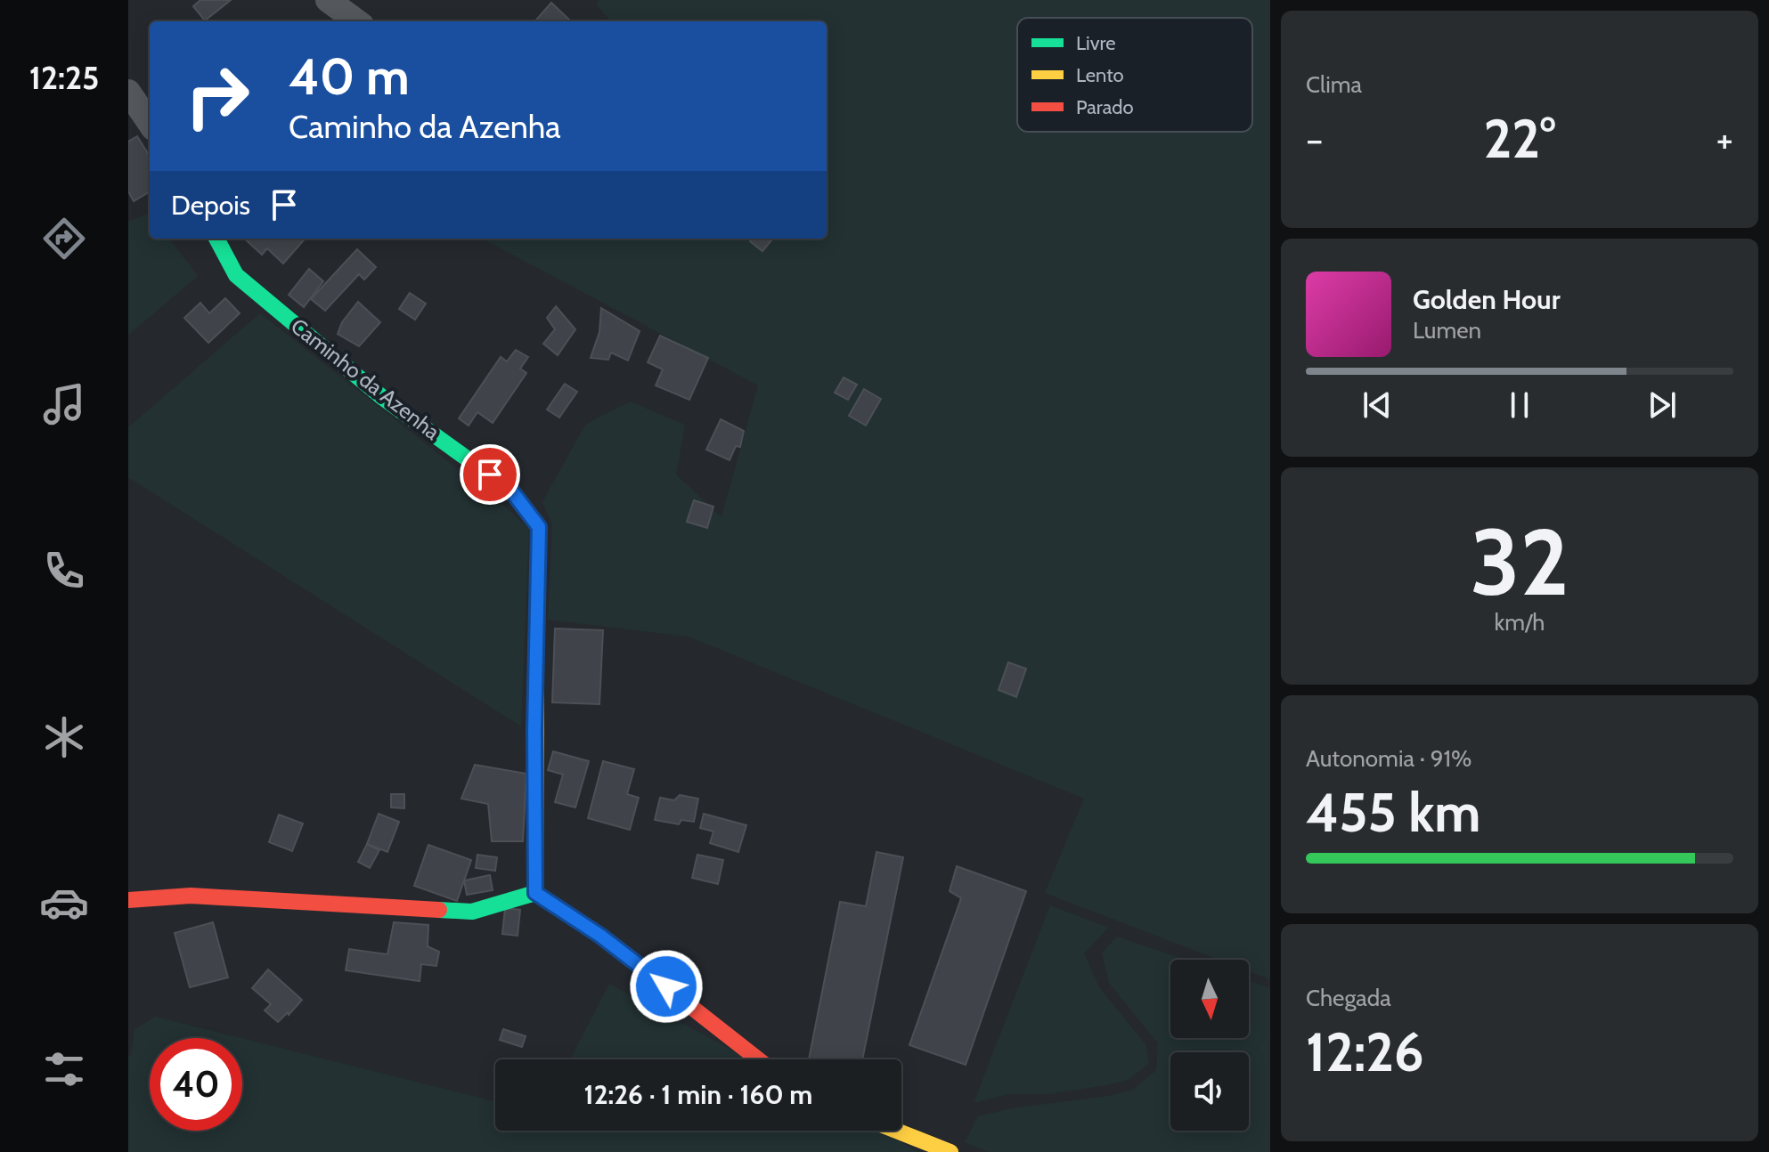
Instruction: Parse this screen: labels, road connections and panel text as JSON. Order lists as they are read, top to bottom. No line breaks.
{"streets":{"street":["Caminho da Azenha"]},"legend":["Livre","Lento","Parado"],"north":"bottom","page":{"tabs":"12:25","tile":["Clima",["32","km/h"],["Autonomia · 91%","455 km"],["Chegada","12:26"]],"turn":["40 m","Caminho da Azenha"],"heat":["−","22°","+"],"then":"Depois","song":["Golden Hour","Lumen"],"limit":"40","trip":"12:26 · 1 min · 160 m"}}
